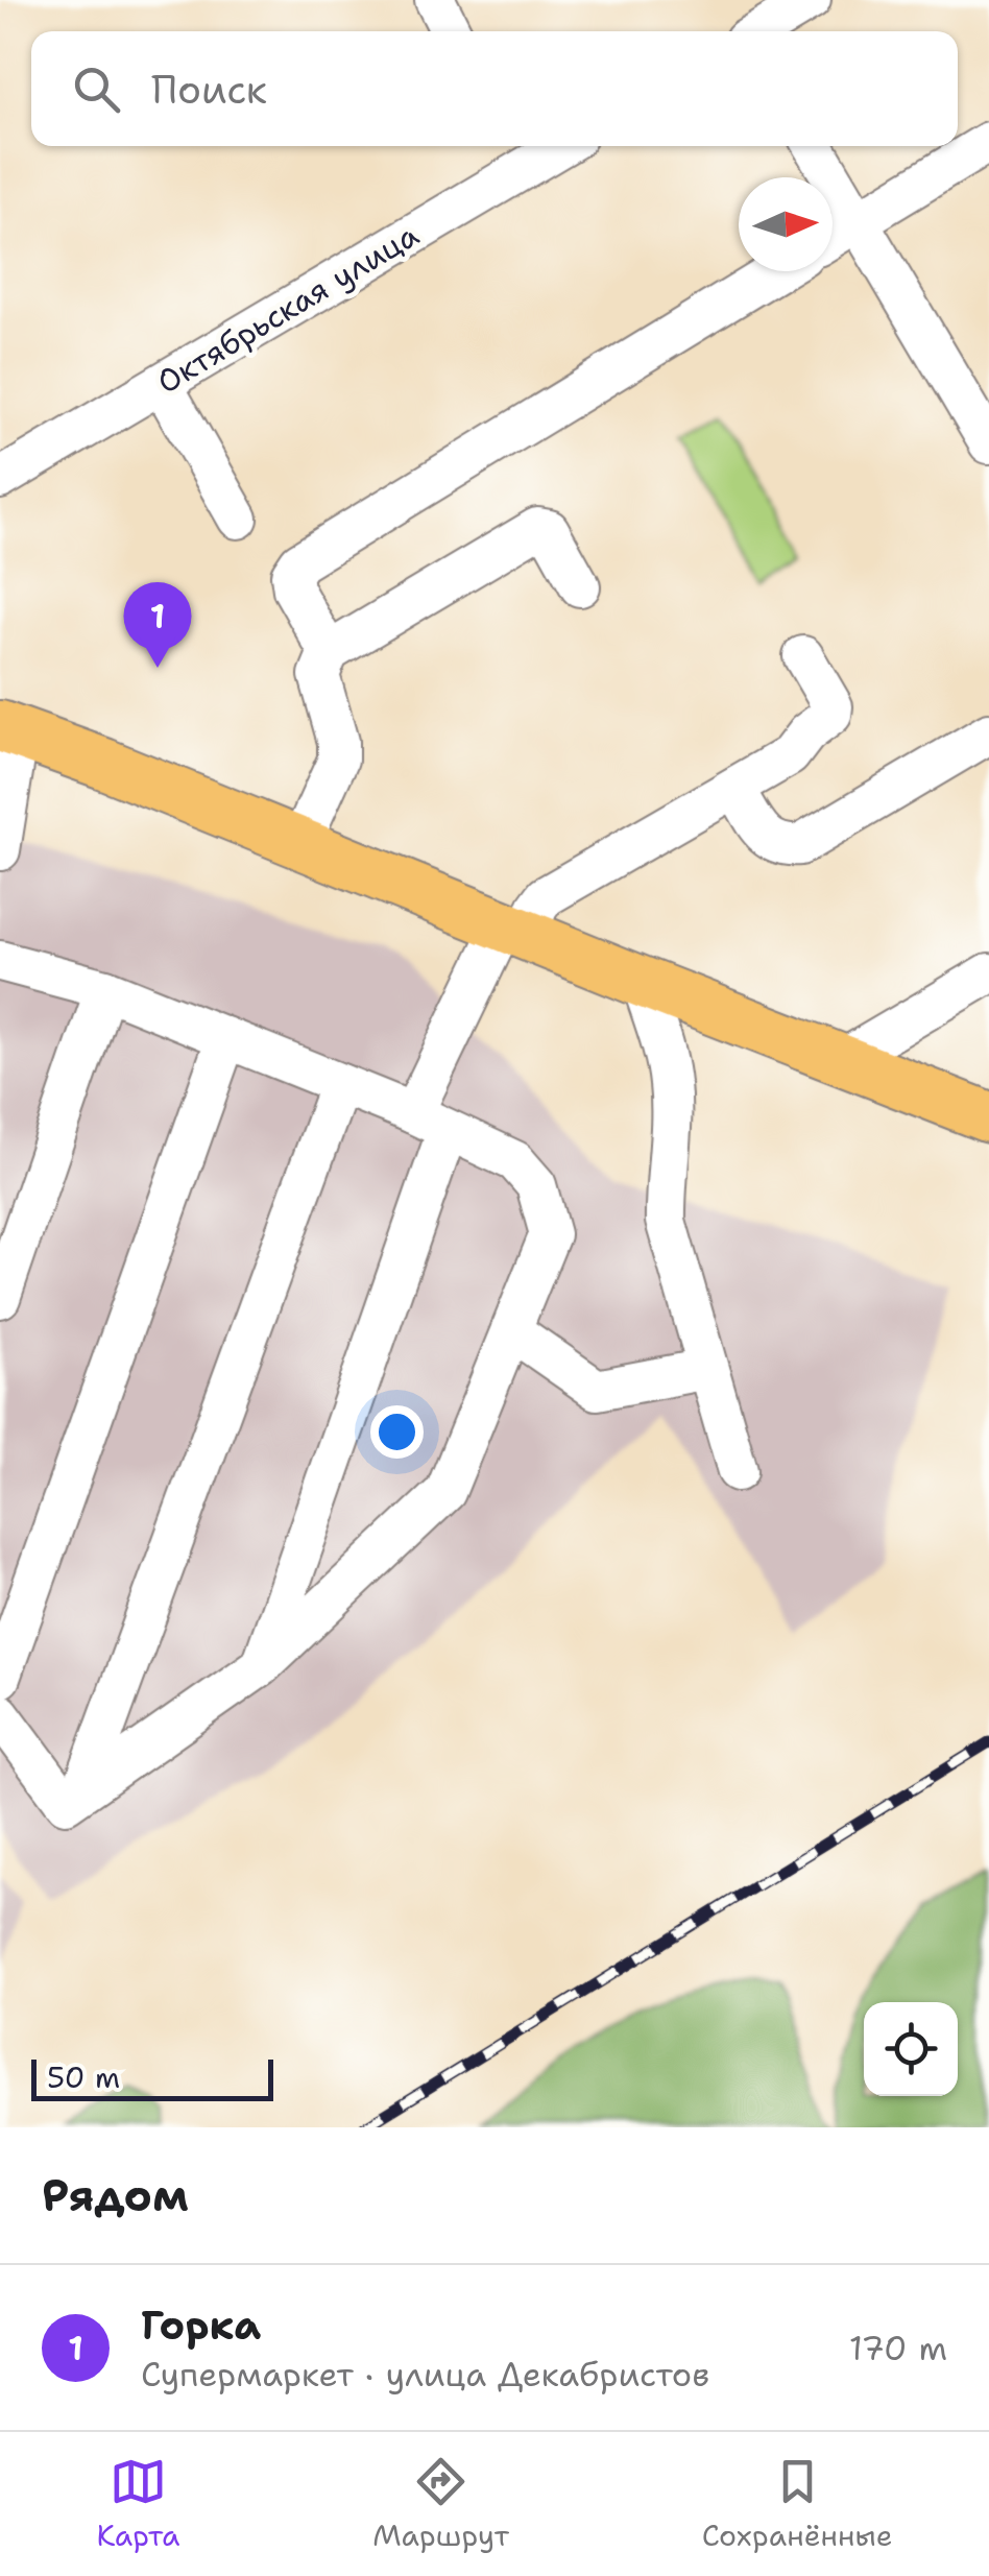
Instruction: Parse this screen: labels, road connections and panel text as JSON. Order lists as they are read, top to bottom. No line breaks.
{"streets":{"street":["Октябрьская улица"]},"scale_bar":"50 m","north":"right","page":{"search":"Поиск","pins":"1","scale":"50 m","heading":"Рядом","list":[{"mark":"1","name":"Горка","note":"Супермаркет · улица Декабристов","value":"170 m"}],"nav":["Карта","Маршрут","Сохранённые"]}}
